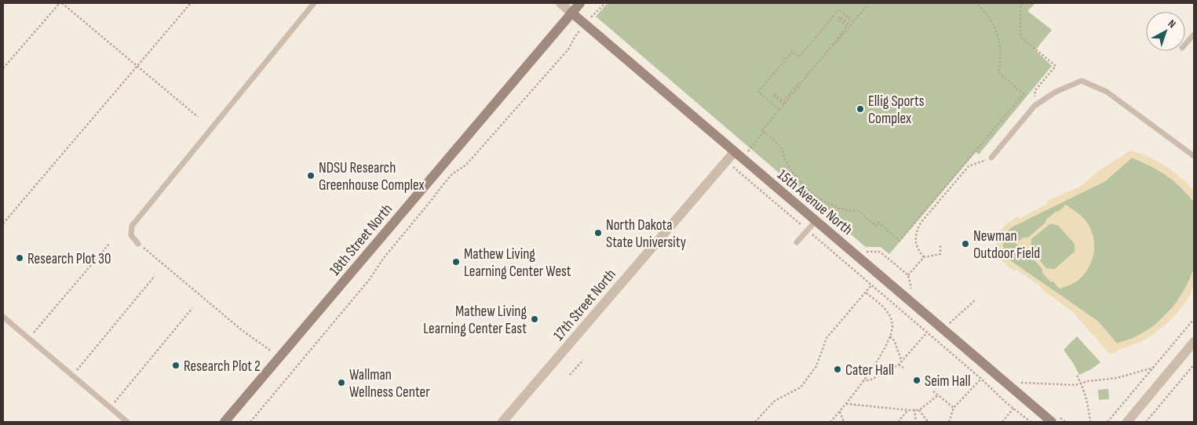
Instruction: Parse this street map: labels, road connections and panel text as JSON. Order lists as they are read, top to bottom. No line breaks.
{"streets":{"street":["15th Avenue North","18th Street North","17th Street North"]},"crossings":[["15th Avenue North","18th Street North"],["15th Avenue North","17th Street North"]],"places":["Ellig Sports Complex","NDSU Research Greenhouse Complex","North Dakota State University","Newman Outdoor Field","Research Plot 30","Mathew Living Learning Center West","Mathew Living Learning Center East","Research Plot 2","Cater Hall","Seim Hall","Wallman Wellness Center"],"north":"top right"}
